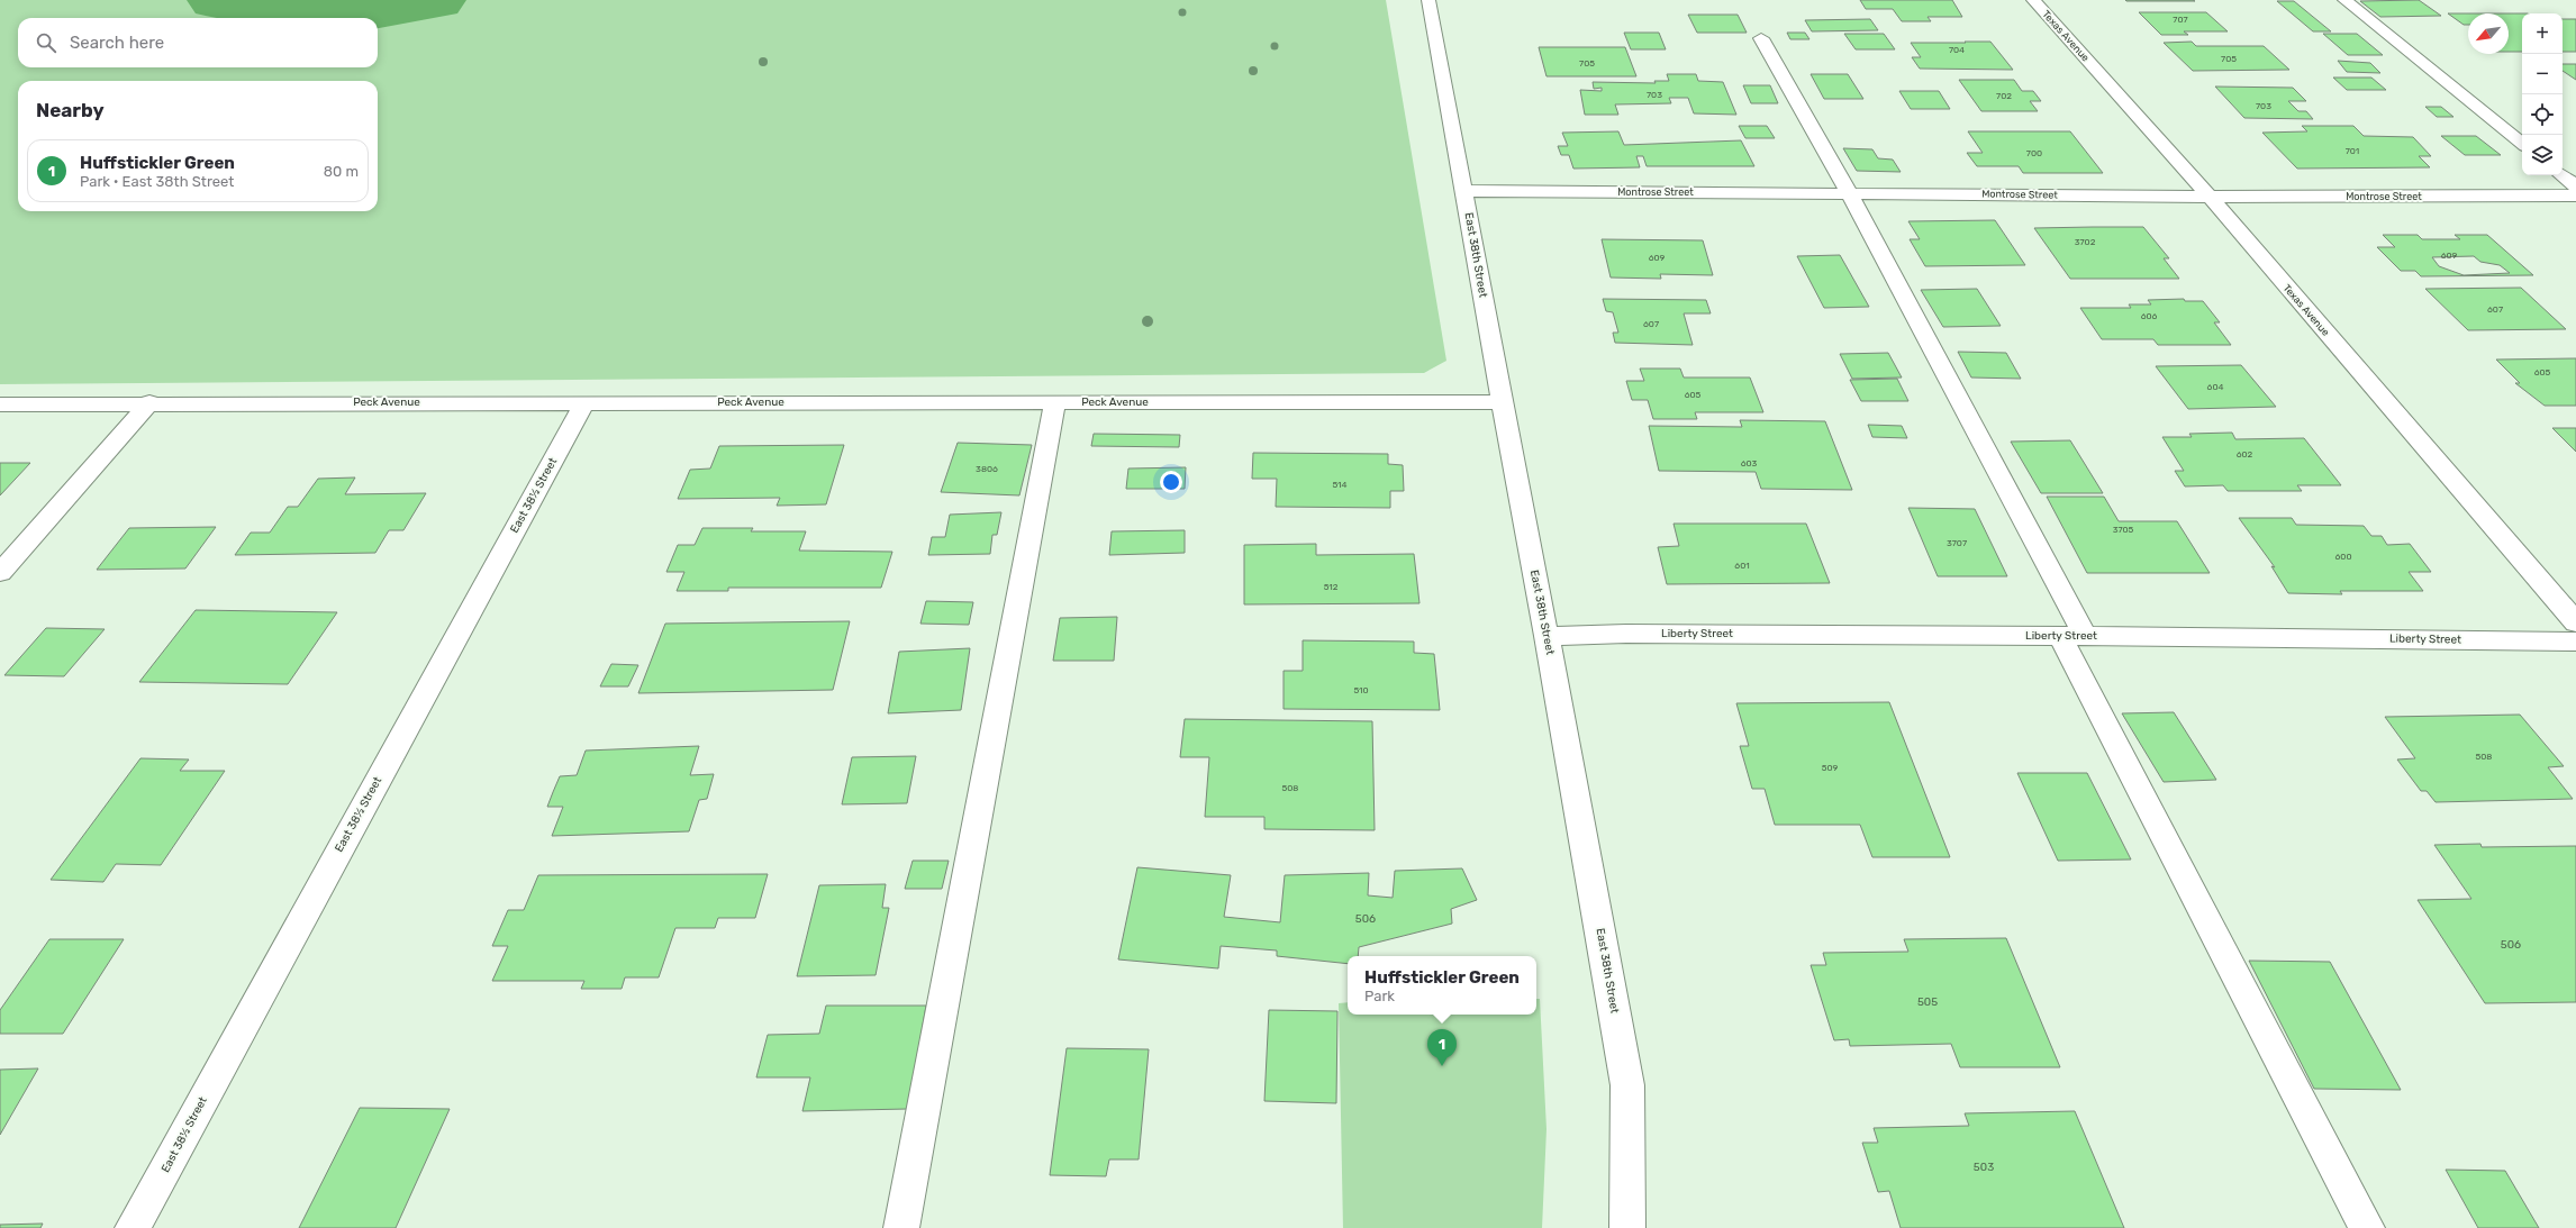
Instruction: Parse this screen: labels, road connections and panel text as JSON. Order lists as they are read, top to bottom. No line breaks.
{"streets":{"street":["Texas Avenue","Montrose Street","East 38th Street","Peck Avenue","East 38½ Street","Liberty Street"]},"crossings":[["Texas Avenue","Montrose Street"],["Montrose Street","East 38th Street"],["East 38th Street","Peck Avenue"],["East 38th Street","Liberty Street"],["Peck Avenue","East 38½ Street"]],"house_numbers":["707","704","705","705","703","702","703","701","700","3702","609","609","607","606","607","605","604","605","602","603","3806","514","3705","3707","600","601","512","510","508","509","508","506","506","505","503"],"north":"bottom left","page":{"map_buttons":["+","−"],"search":"Search here","heading":"Nearby","list":[{"mark":"1","name":"Huffstickler Green","note":"Park · East 38th Street","value":"80 m"}],"popup":["Huffstickler Green","Park"],"pins":"1"}}
